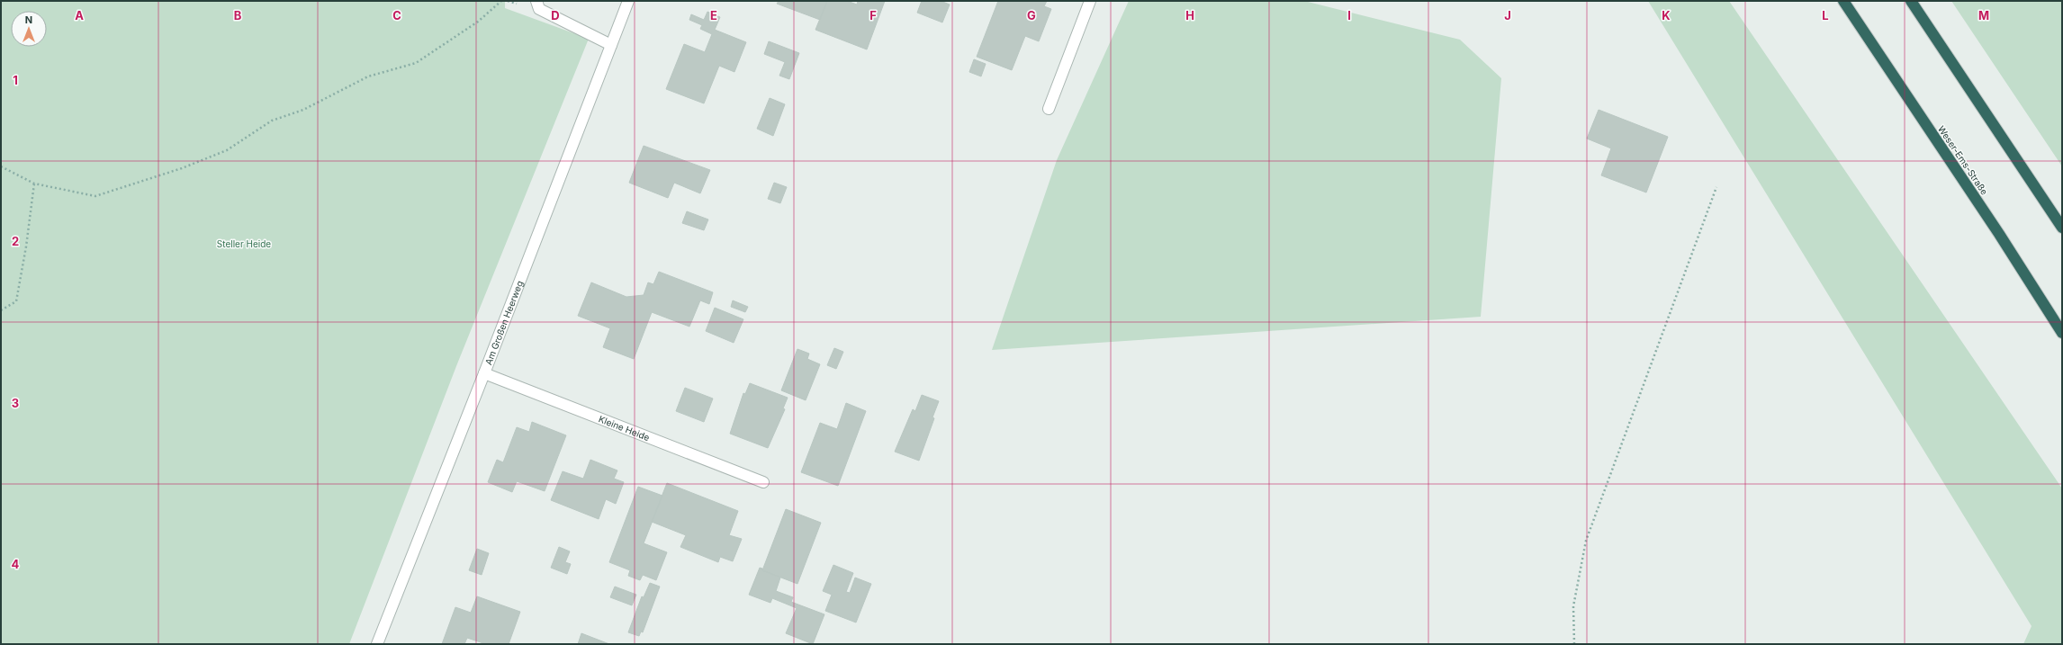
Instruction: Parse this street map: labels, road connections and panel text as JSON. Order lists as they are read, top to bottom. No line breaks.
{"streets":{"highway":["Weser-Ems-Straße"],"street":["Am Großen Heerweg","Kleine Heide"]},"crossings":[["Am Großen Heerweg","Kleine Heide"]],"parks":["Steller Heide"],"north":"top","grid":{"columns":["A","B","C","D","E","F","G","H","I","J","K","L","M"],"rows":["1","2","3","4"]}}
